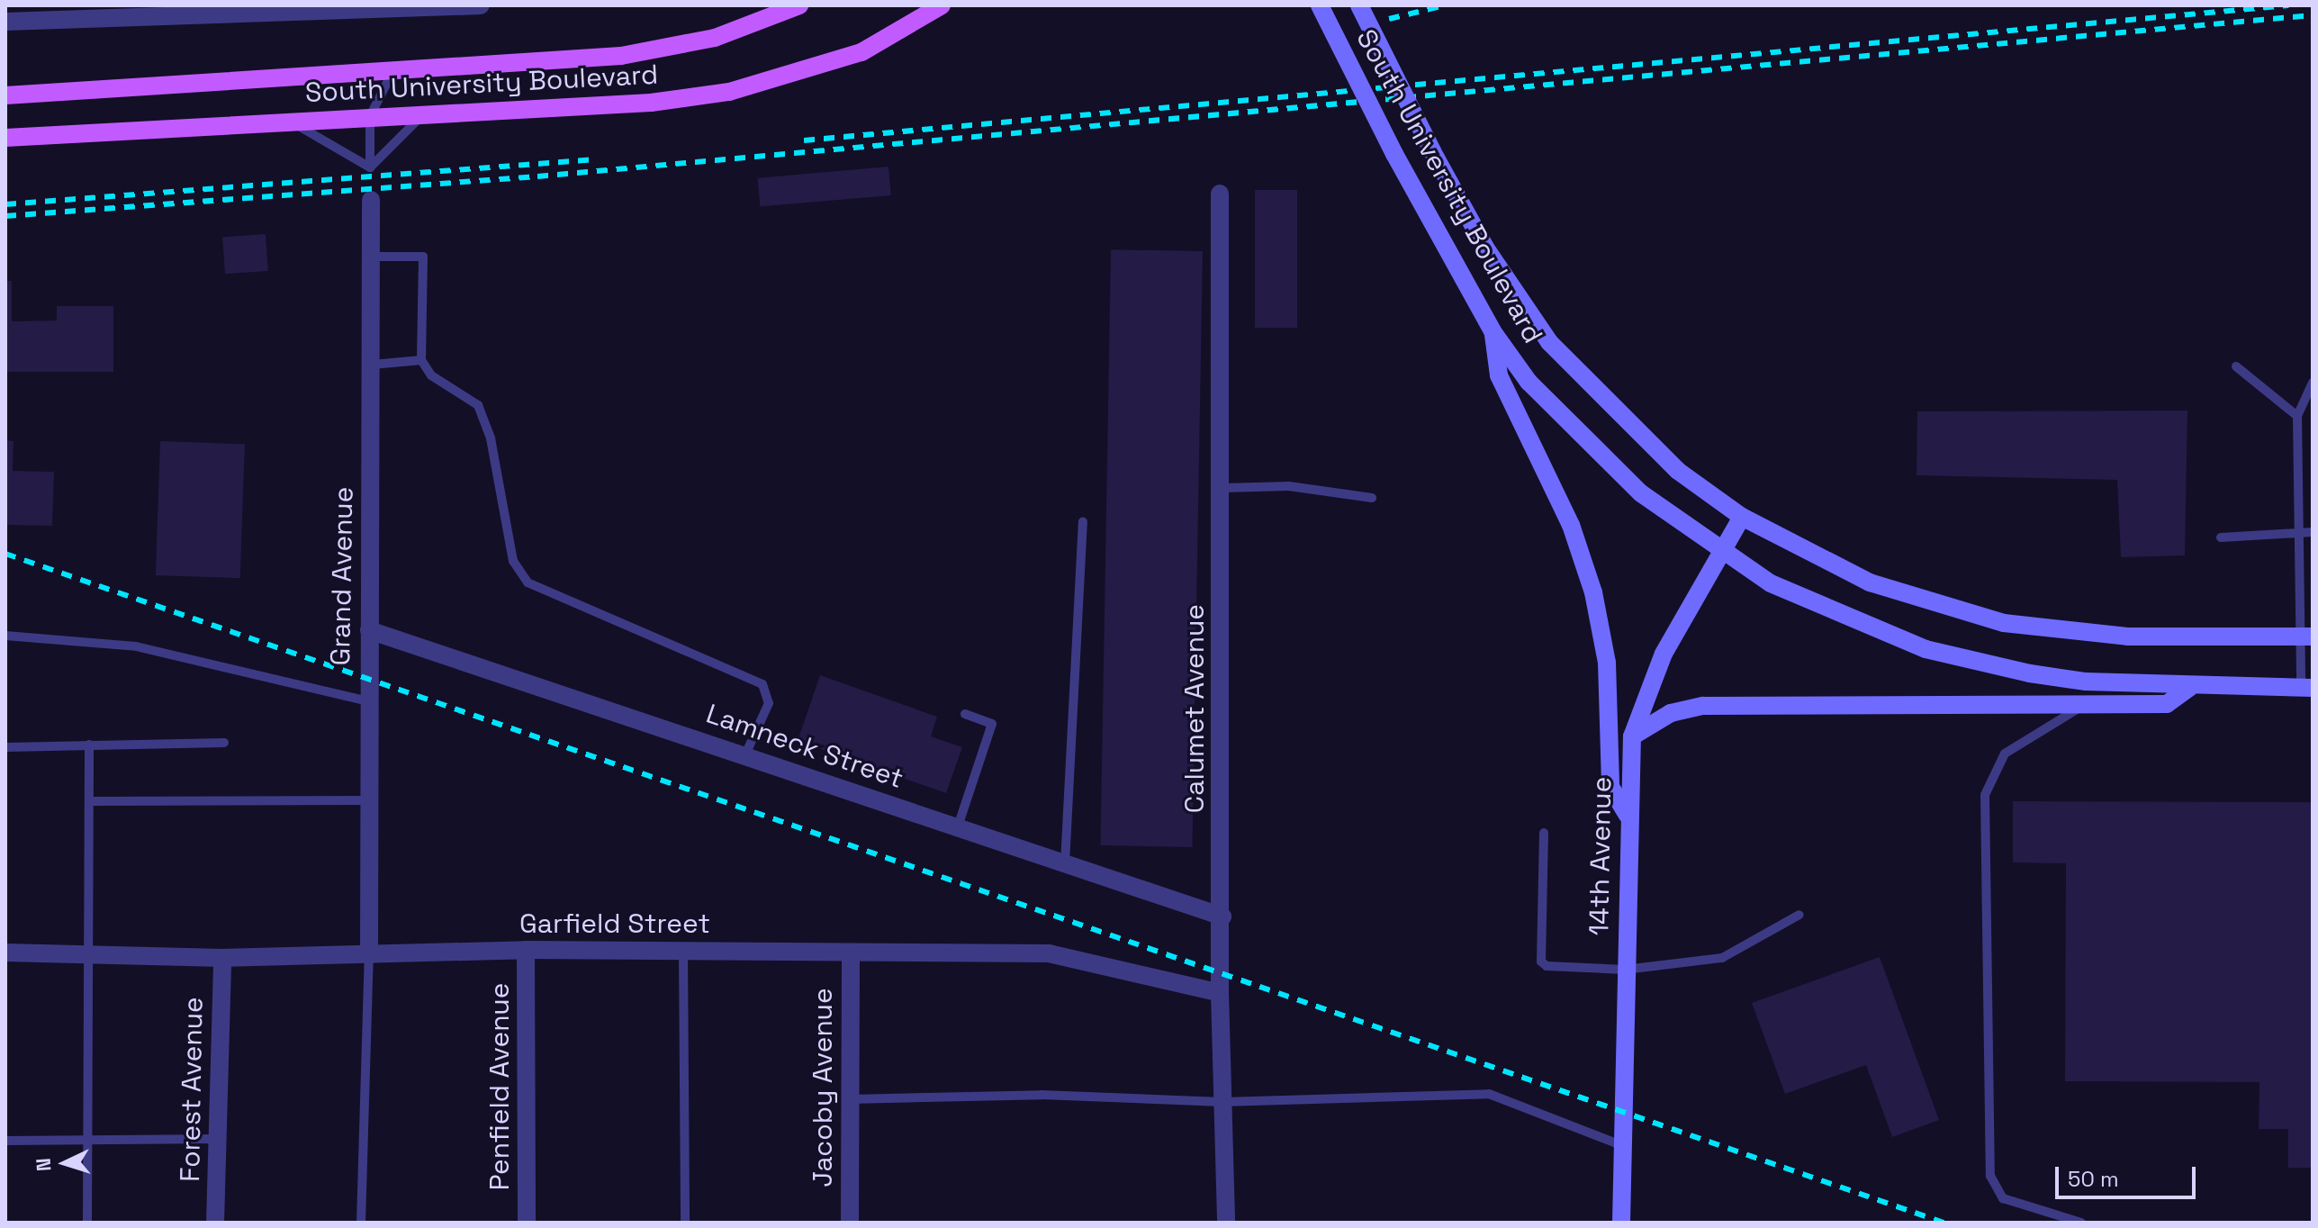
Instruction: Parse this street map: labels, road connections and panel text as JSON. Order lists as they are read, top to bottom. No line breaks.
{"streets":{"main road":["South University Boulevard","14th Avenue"],"street":["Grand Avenue","Calumet Avenue","Lamneck Street","Garfield Street","Penfield Avenue","Jacoby Avenue","Forest Avenue"]},"crossings":[["South University Boulevard","14th Avenue"],["Grand Avenue","Lamneck Street"],["Grand Avenue","Garfield Street"],["Calumet Avenue","Lamneck Street"],["Calumet Avenue","Garfield Street"],["Garfield Street","Penfield Avenue"],["Garfield Street","Jacoby Avenue"],["Garfield Street","Forest Avenue"]],"scale_bar":"50 m","north":"left"}
